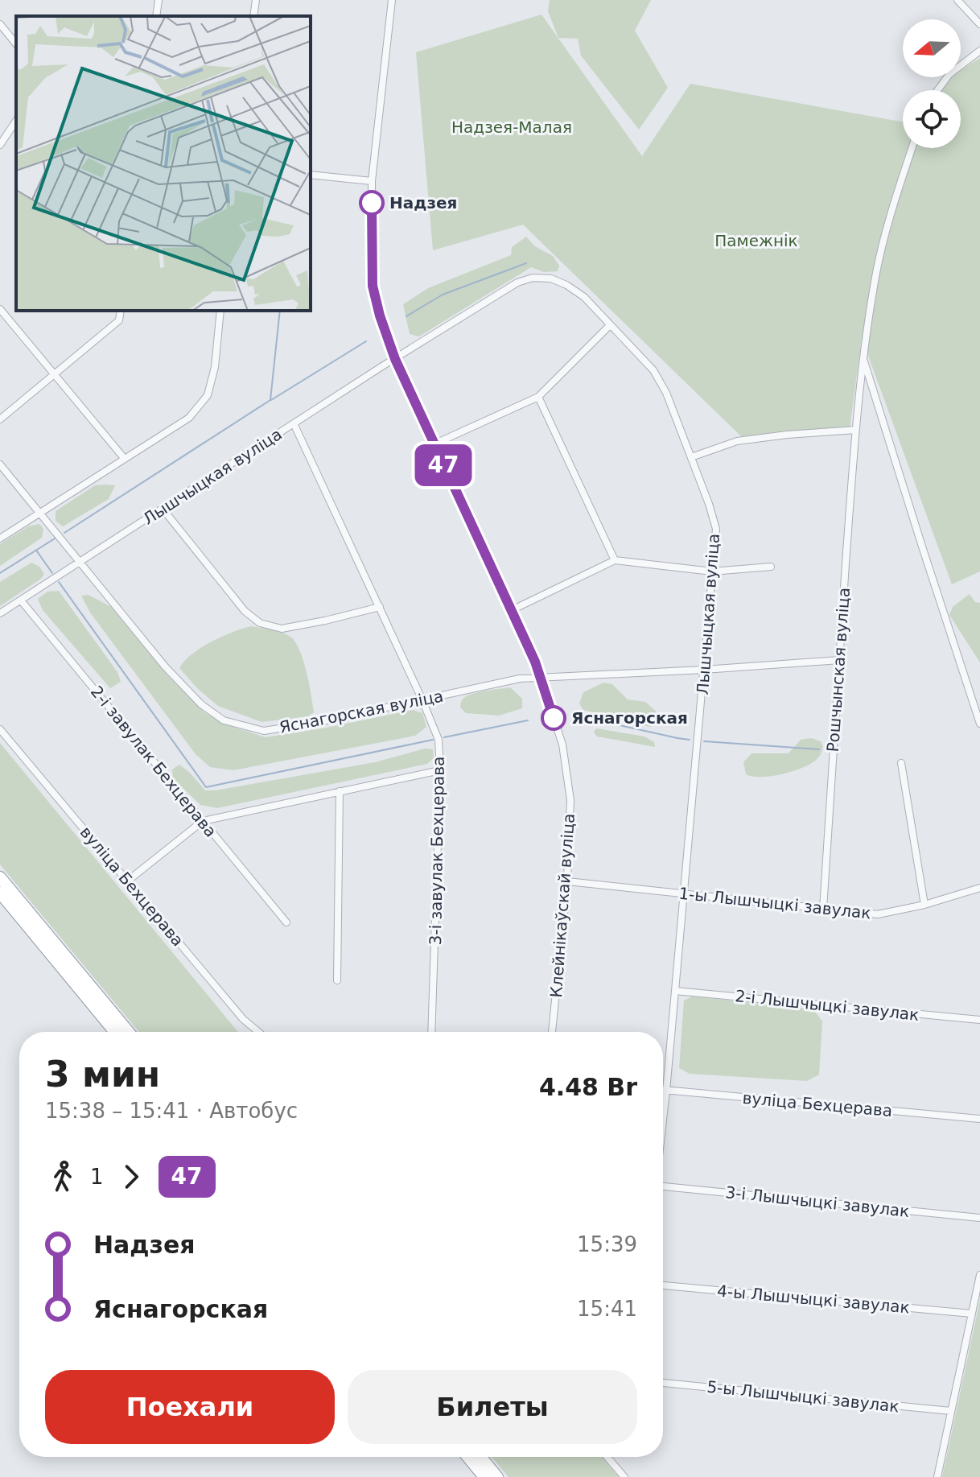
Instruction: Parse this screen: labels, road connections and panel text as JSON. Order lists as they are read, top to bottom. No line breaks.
{"streets":{"street":["Лышчыцкая вуліца","Рошчынская вуліца","Яснагорская вуліца","2-і завулак Бехцерава","3-і завулак Бехцерава","вуліца Бехцерава","1-ы Лышчыцкі завулак","Клейнікаўскай вуліца","2-і Лышчыцкі завулак","3-і Лышчыцкі завулак","4-ы Лышчыцкі завулак","5-ы Лышчыцкі завулак"]},"crossings":[["Лышчыцкая вуліца","Яснагорская вуліца"],["Лышчыцкая вуліца","2-і завулак Бехцерава"],["Лышчыцкая вуліца","3-і завулак Бехцерава"],["Лышчыцкая вуліца","вуліца Бехцерава"],["Лышчыцкая вуліца","1-ы Лышчыцкі завулак"],["Лышчыцкая вуліца","Клейнікаўскай вуліца"],["Лышчыцкая вуліца","2-і Лышчыцкі завулак"],["Рошчынская вуліца","Яснагорская вуліца"],["Рошчынская вуліца","1-ы Лышчыцкі завулак"],["Яснагорская вуліца","3-і завулак Бехцерава"],["Яснагорская вуліца","Клейнікаўскай вуліца"],["1-ы Лышчыцкі завулак","Клейнікаўскай вуліца"]],"parks":["Надзея-Малая","Памежнік"],"places":["Надзея","Яснагорская"],"lines":["bus line 47"],"north":"left","page":{"on_map":"47","heading":["3 мин","15:38 – 15:41 · Автобус","4.48 Br"],"legs":["1","47"],"list":[{"name":"Надзея","value":"15:39"},{"name":"Яснагорская","value":"15:41"}],"buttons":["Поехали","Билеты"]}}
